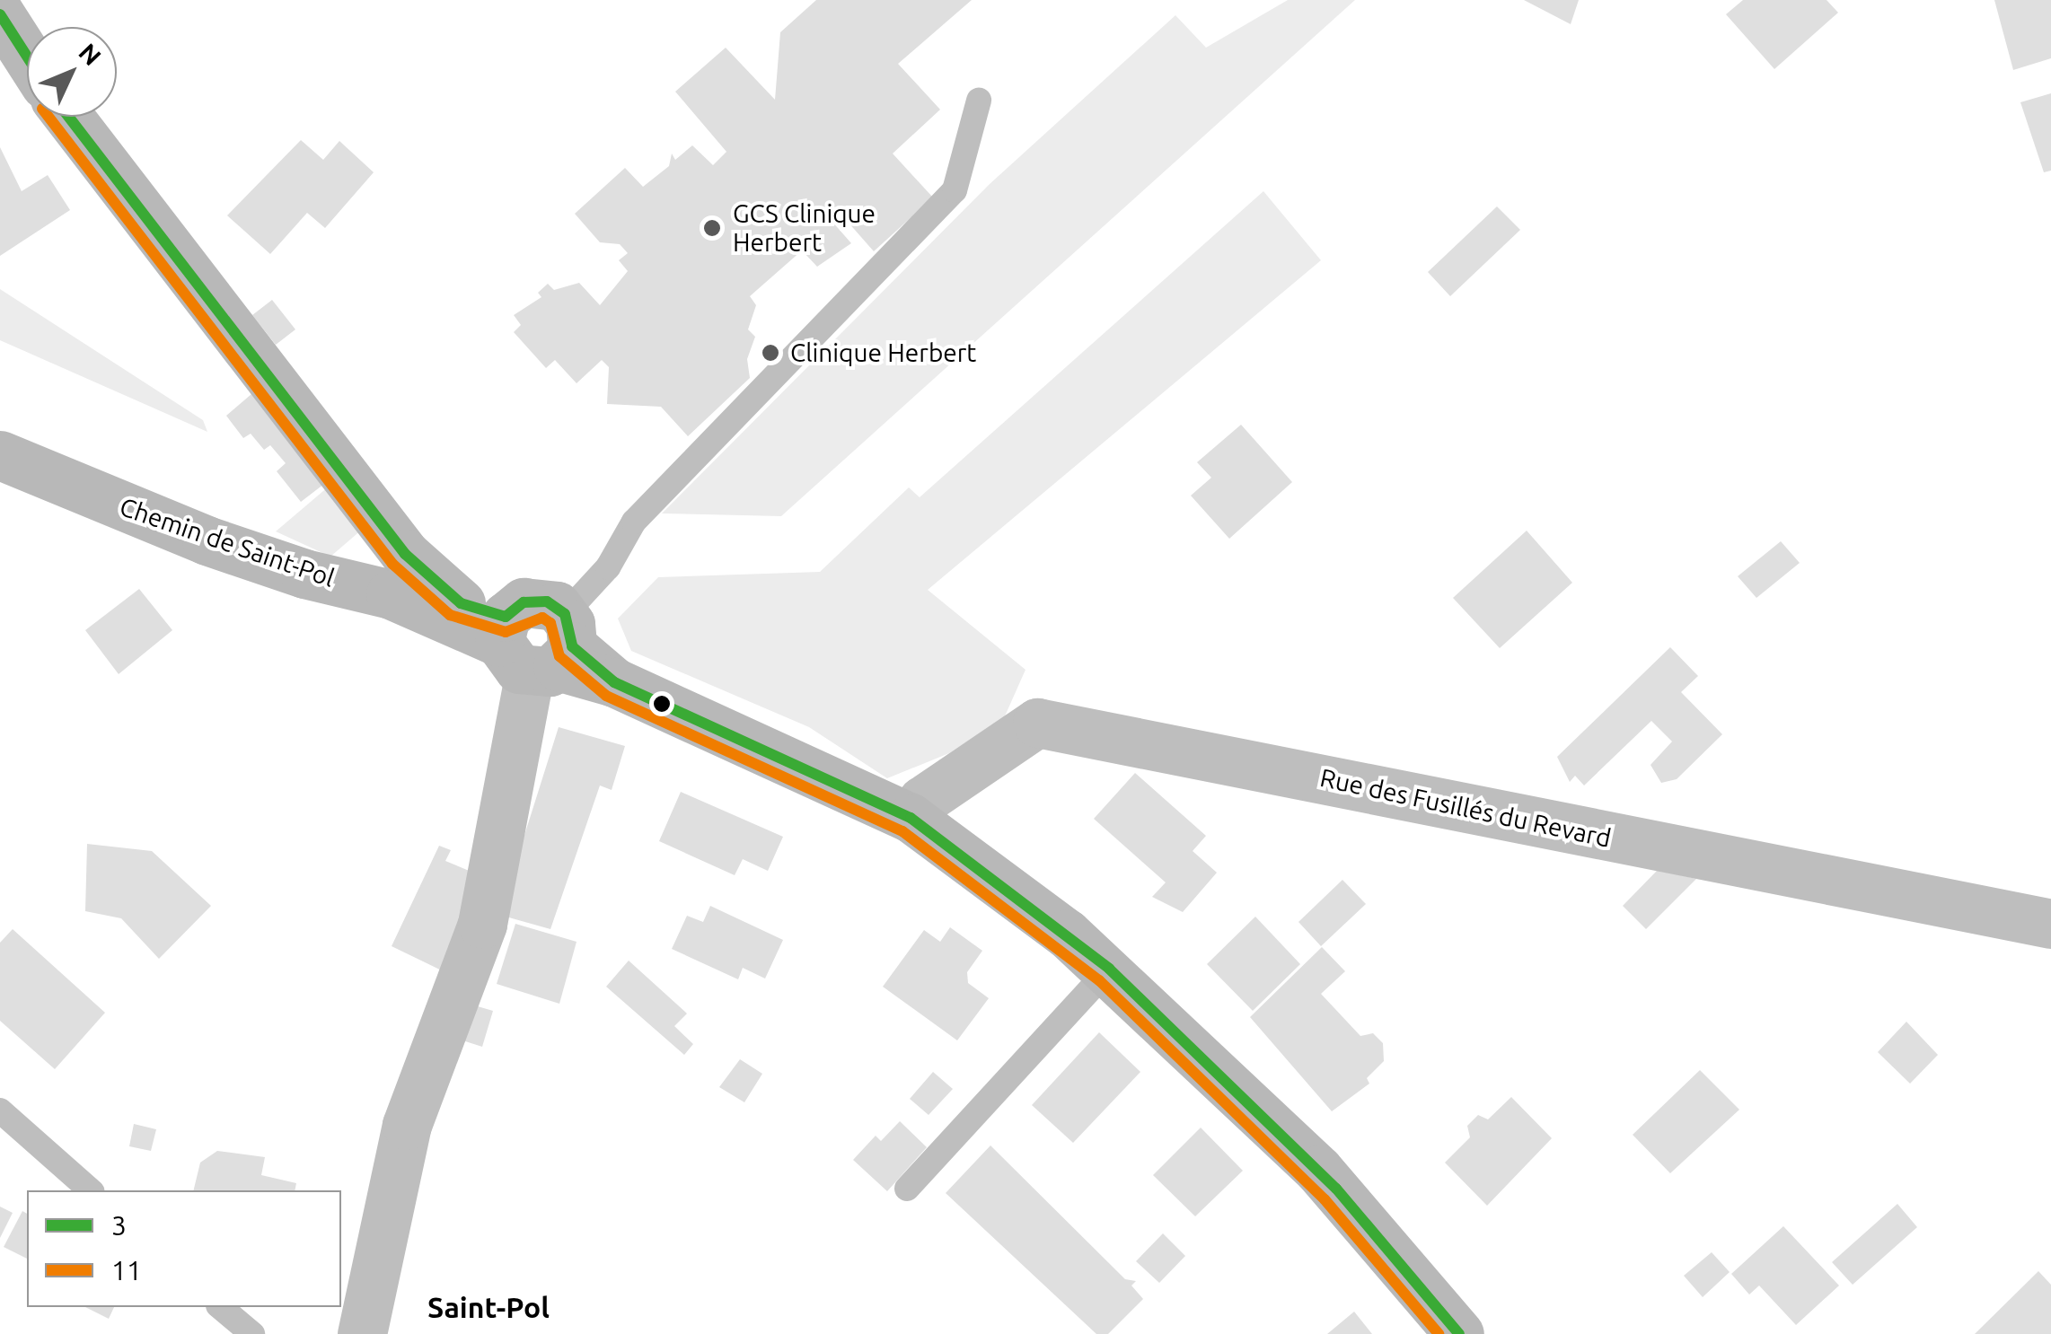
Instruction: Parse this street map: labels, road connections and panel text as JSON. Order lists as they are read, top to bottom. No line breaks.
{"streets":{"main road":["Chemin de Saint-Pol"],"street":["Rue des Fusillés du Revard"]},"districts":["Saint-Pol"],"places":["GCS Clinique Herbert","Clinique Herbert"],"lines":["transit line 3","transit line 11"],"legend":["3","11"],"north":"top right"}
